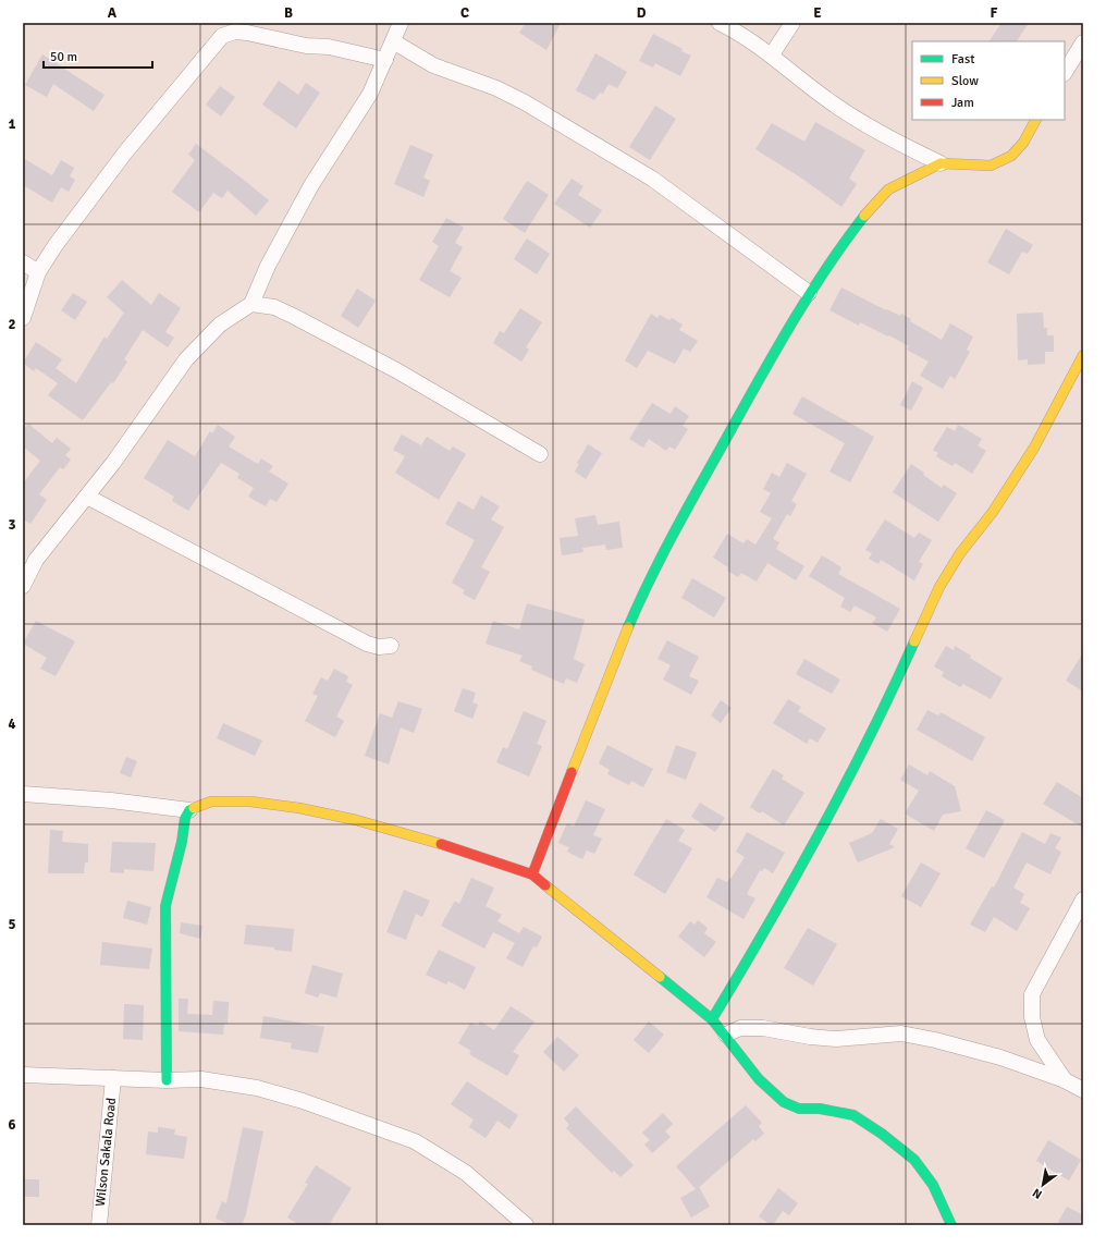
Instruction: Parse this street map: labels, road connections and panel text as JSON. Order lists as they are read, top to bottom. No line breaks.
{"streets":{"street":["Wilson Sakala Road"]},"legend":["Fast","Slow","Jam"],"scale_bar":"50 m","north":"bottom left","grid":{"columns":["A","B","C","D","E","F"],"rows":["1","2","3","4","5","6"]}}
